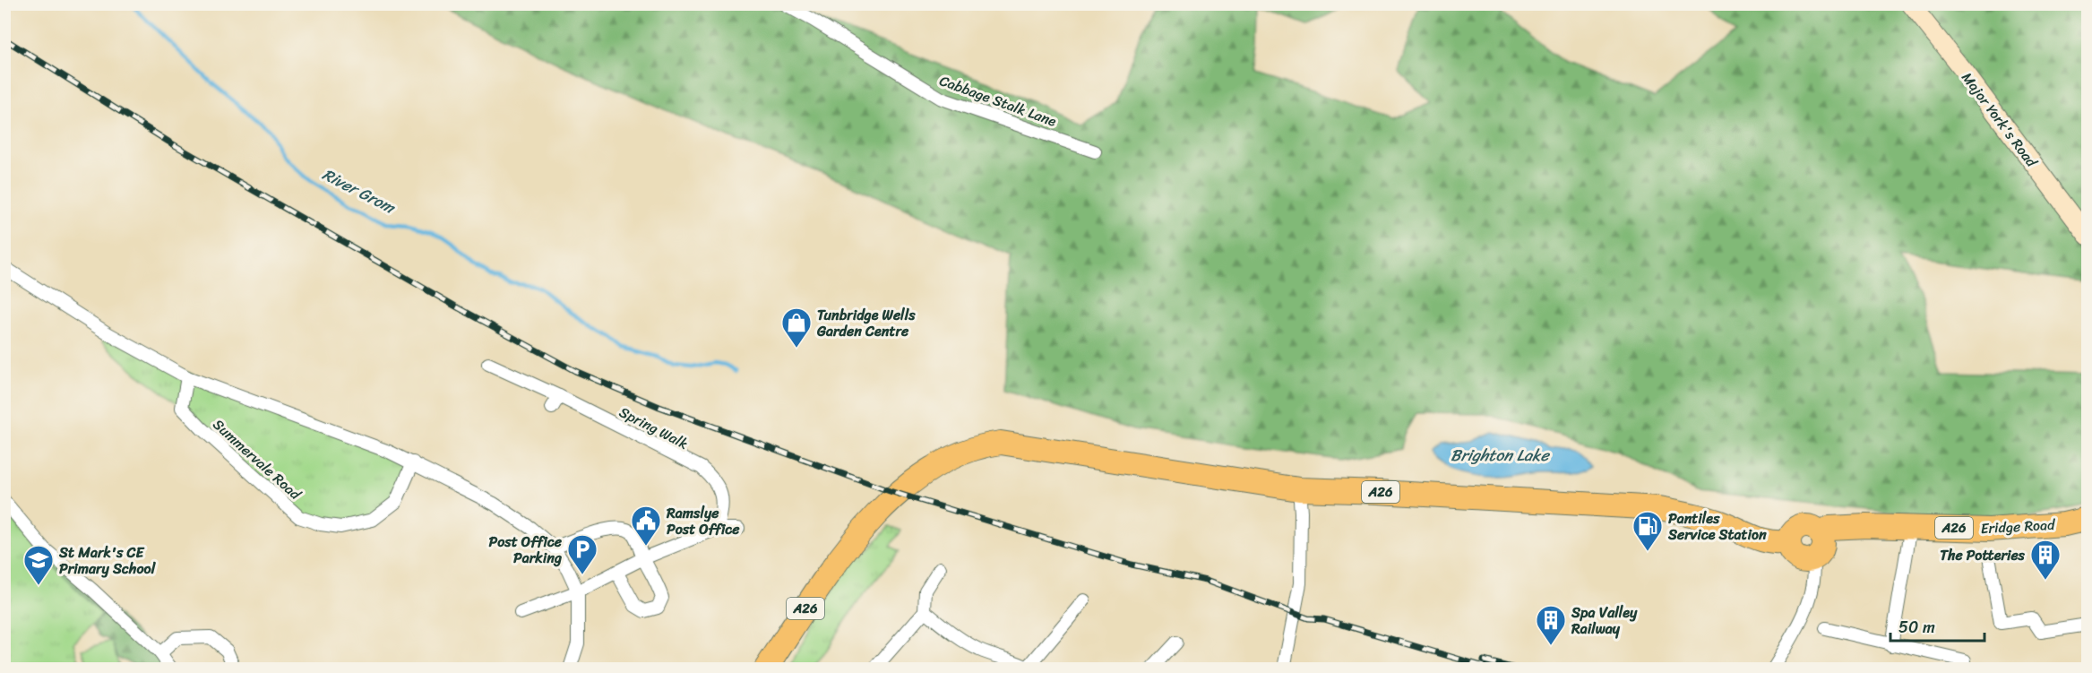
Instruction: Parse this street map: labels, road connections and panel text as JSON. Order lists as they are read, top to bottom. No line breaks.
{"streets":{"highway":["A26","Eridge Road"],"street":["Cabbage Stalk Lane","Major York's Road","Spring Walk","Summervale Road"]},"crossings":[["A26","Eridge Road"]],"water":["River Grom","Brighton Lake"],"places":{"shop":["Tunbridge Wells Garden Centre"],"public building":["Ramslye Post Office"],"fuel station":["Pantiles Service Station"],"parking":["Post Office Parking"],"building":["The Potteries","Spa Valley Railway"],"school or university":["St Mark's CE Primary School"]},"scale_bar":"50 m"}
